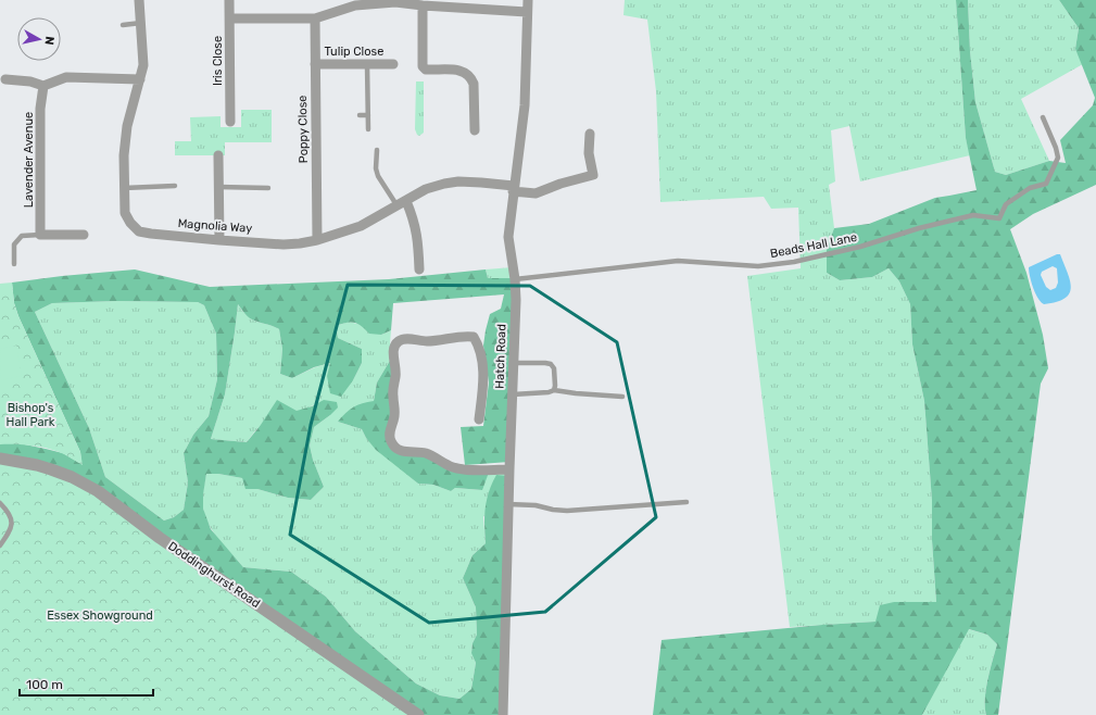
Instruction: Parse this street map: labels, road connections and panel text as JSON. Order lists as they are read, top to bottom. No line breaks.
{"streets":{"street":["Tulip Close","Iris Close","Poppy Close","Lavender Avenue","Magnolia Way","Hatch Road","Doddinghurst Road"],"lane":["Beads Hall Lane"]},"crossings":[["Tulip Close","Poppy Close"],["Poppy Close","Magnolia Way"],["Magnolia Way","Hatch Road"],["Beads Hall Lane","Hatch Road"]],"parks":["Bishop's Hall Park","Essex Showground"],"scale_bar":"100 m","north":"right"}
